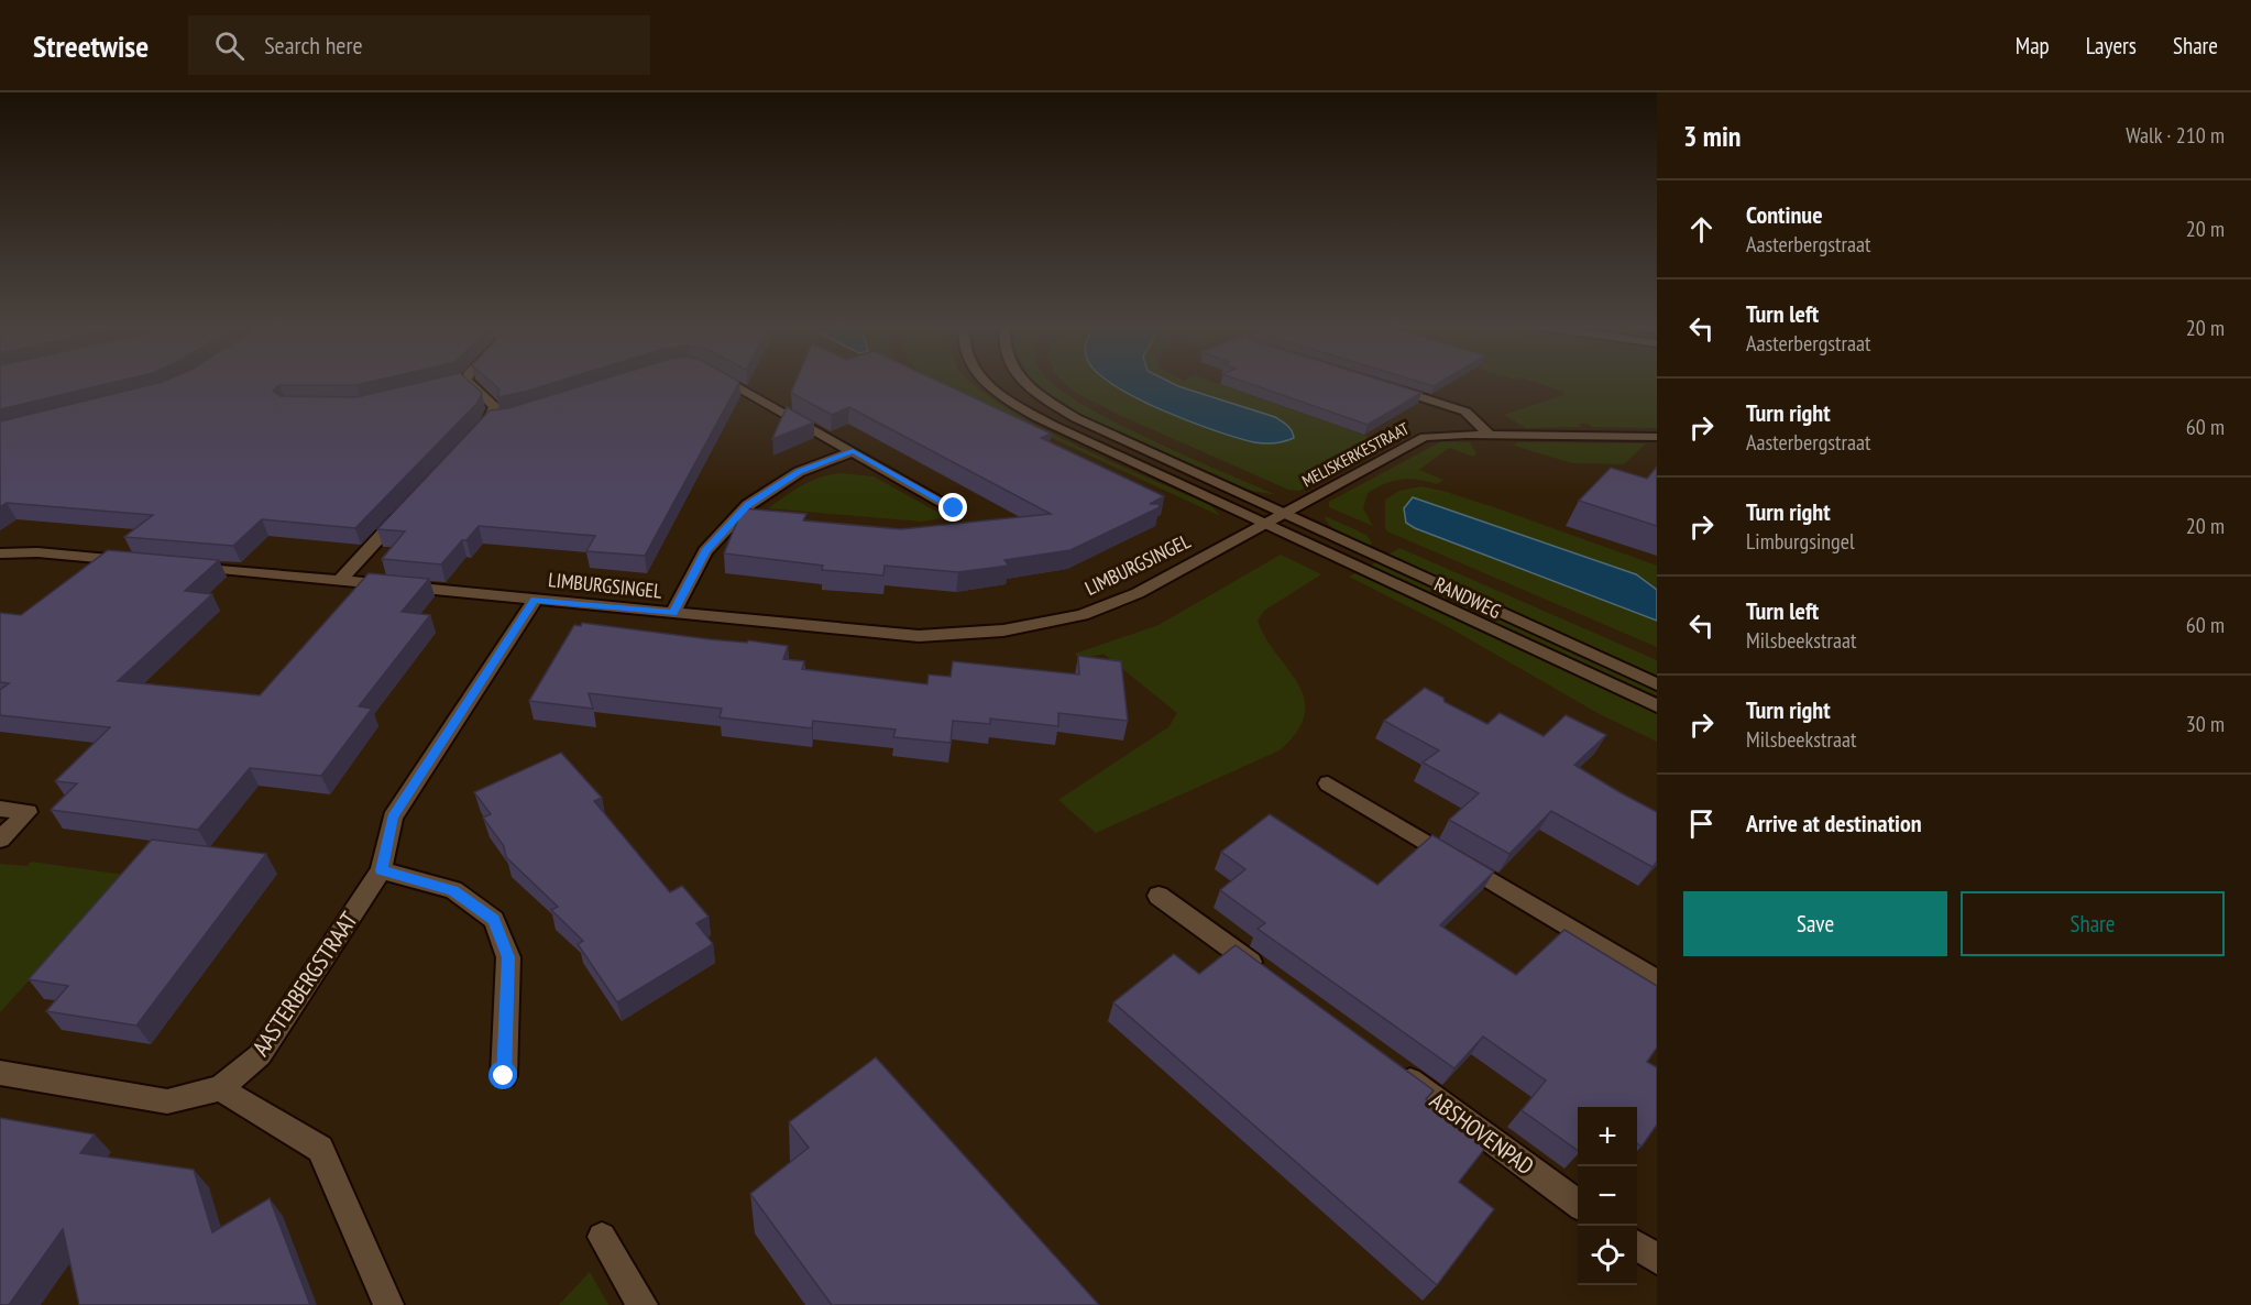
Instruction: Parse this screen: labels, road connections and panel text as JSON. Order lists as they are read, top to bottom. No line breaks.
{"streets":{"street":["MELISKERKESTRAAT","LIMBURGSINGEL","RANDWEG","AASTERBERGSTRAAT","ABSHOVENPAD"]},"crossings":[["MELISKERKESTRAAT","RANDWEG"],["LIMBURGSINGEL","RANDWEG"],["LIMBURGSINGEL","AASTERBERGSTRAAT"]],"page":{"header":"Streetwise","search":"Search here","nav":["Map","Layers","Share"],"heading":["3 min","Walk · 210 m"],"list":[["Continue","Aasterbergstraat","20 m"],["Turn left","Aasterbergstraat","20 m"],["Turn right","Aasterbergstraat","60 m"],["Turn right","Limburgsingel","20 m"],["Turn left","Milsbeekstraat","60 m"],["Turn right","Milsbeekstraat","30 m"],"Arrive at destination"],"buttons":["Save","Share"],"map_buttons":["+","−"]}}
